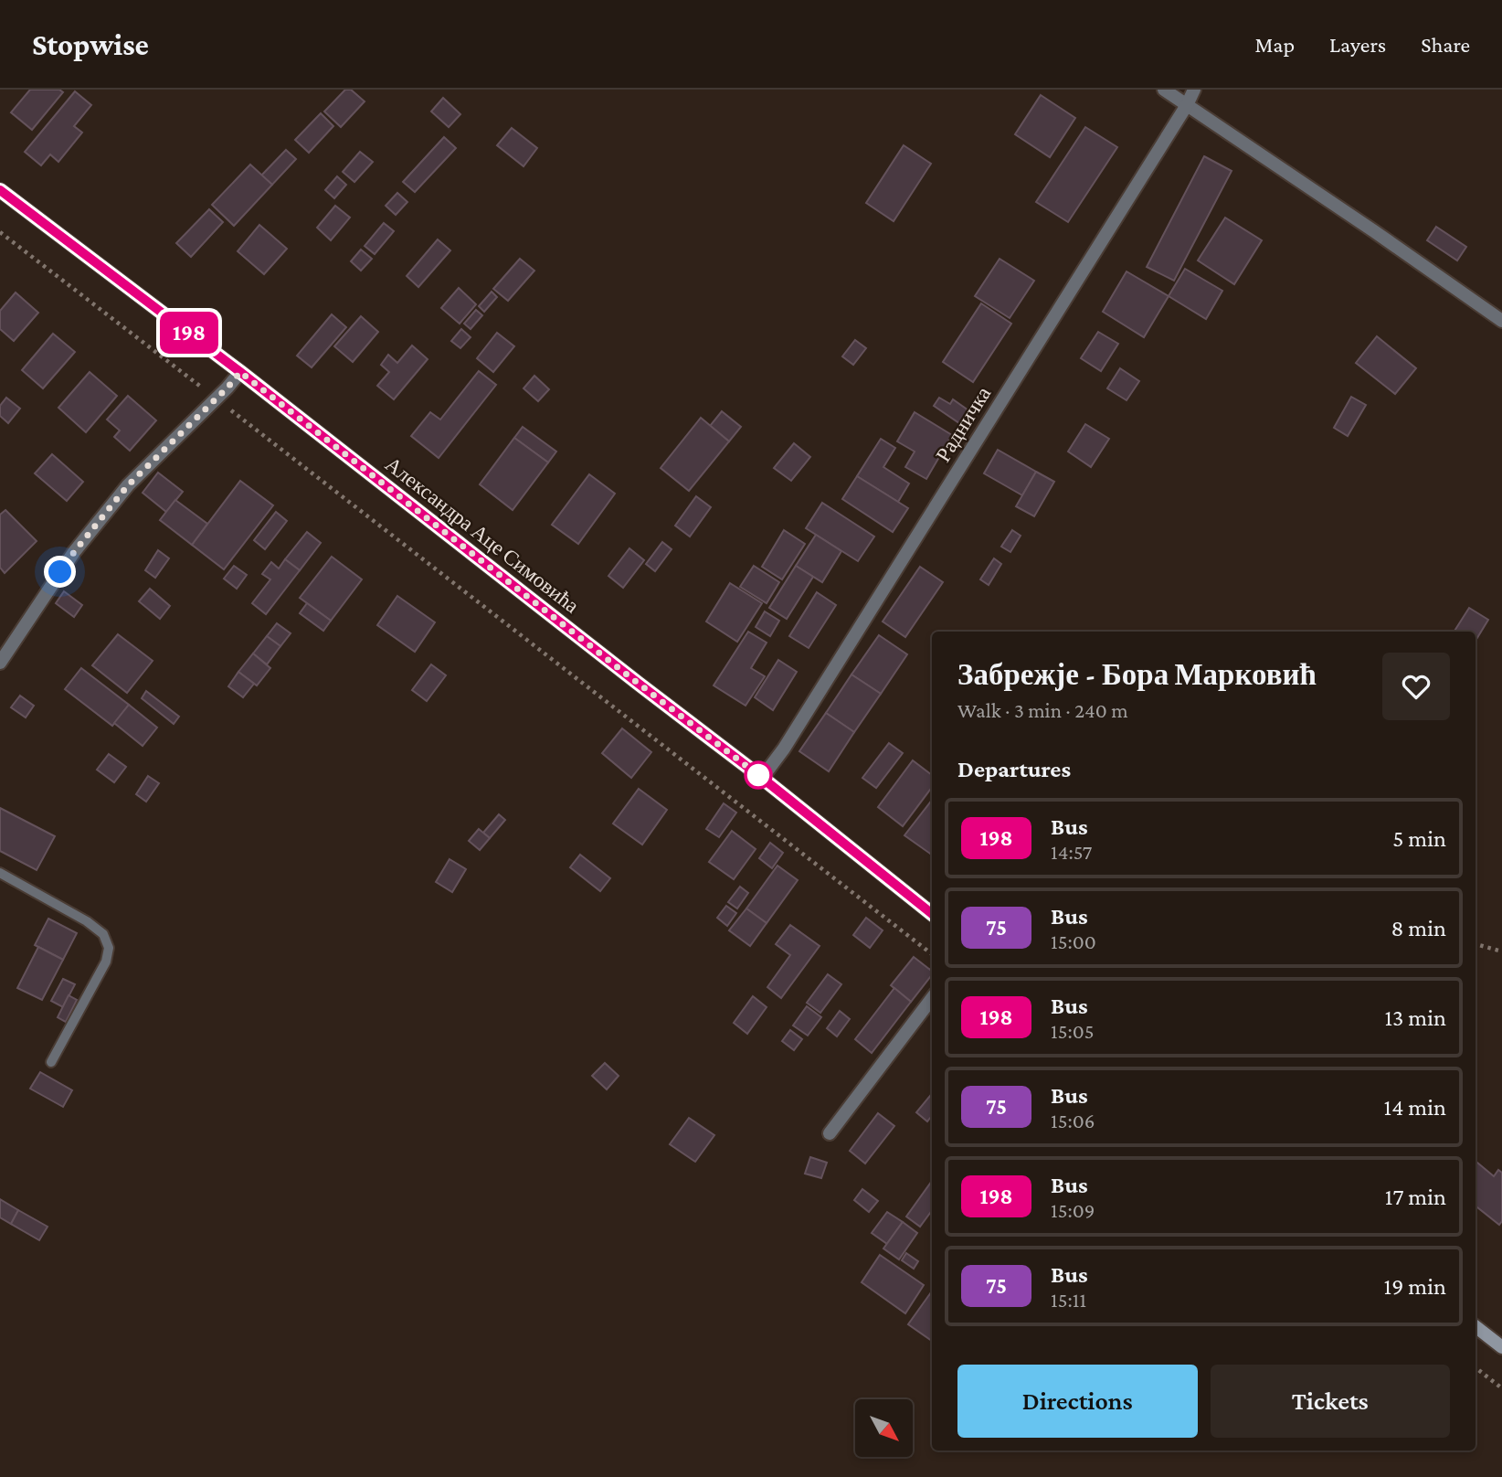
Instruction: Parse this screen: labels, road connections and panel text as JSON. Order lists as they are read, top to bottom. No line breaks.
{"streets":{"street":["Радничка","Александра Аце Симовића"]},"crossings":[["Радничка","Александра Аце Симовића"]],"lines":["bus line 198"],"north":"bottom right","page":{"header":"Stopwise","nav":["Map","Layers","Share"],"on_map":"198","heading":[["Забрежје - Бора Марковић","Walk · 3 min · 240 m"],"Departures"],"list":[{"mark":"198","name":"Bus","note":"14:57","value":"5 min"},{"mark":"75","name":"Bus","note":"15:00","value":"8 min"},{"mark":"198","name":"Bus","note":"15:05","value":"13 min"},{"mark":"75","name":"Bus","note":"15:06","value":"14 min"},{"mark":"198","name":"Bus","note":"15:09","value":"17 min"},{"mark":"75","name":"Bus","note":"15:11","value":"19 min"}],"buttons":["Directions","Tickets"]}}
